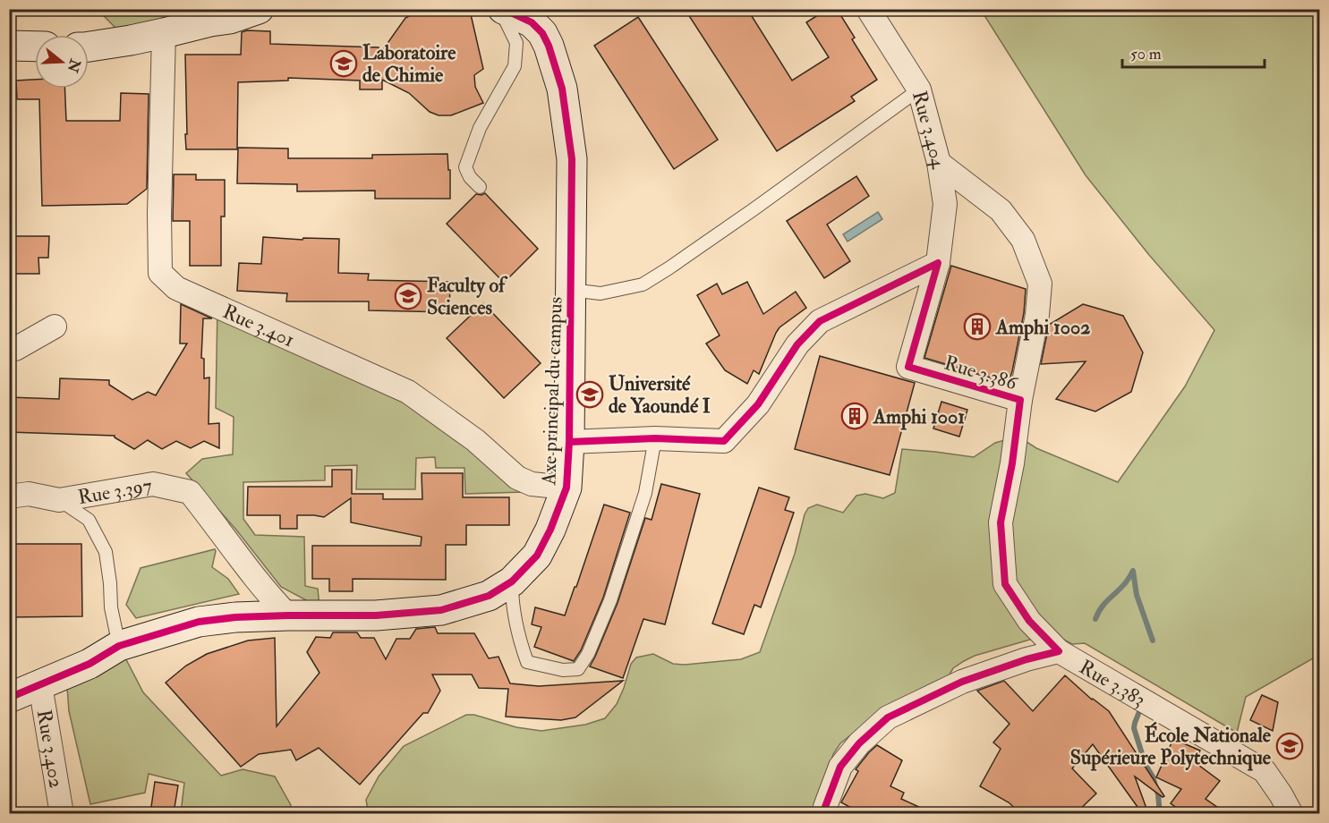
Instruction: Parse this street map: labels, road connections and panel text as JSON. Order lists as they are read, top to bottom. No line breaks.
{"streets":{"street":["Rue 3.404","Rue 3.401","Rue 3.386","Axe principal du campus","Rue 3.397","Rue 3.383","Rue 3.402"]},"crossings":[["Rue 3.404","Rue 3.386"],["Rue 3.401","Axe principal du campus"],["Rue 3.386","Rue 3.383"],["Axe principal du campus","Rue 3.397"],["Axe principal du campus","Rue 3.402"]],"places":{"school or university":["Laboratoire de Chimie","Faculty of Sciences","Université de Yaoundé I","École Nationale Supérieure Polytechnique"],"building":["Amphi 1002","Amphi 1001"]},"scale_bar":"50 m","north":"right"}
